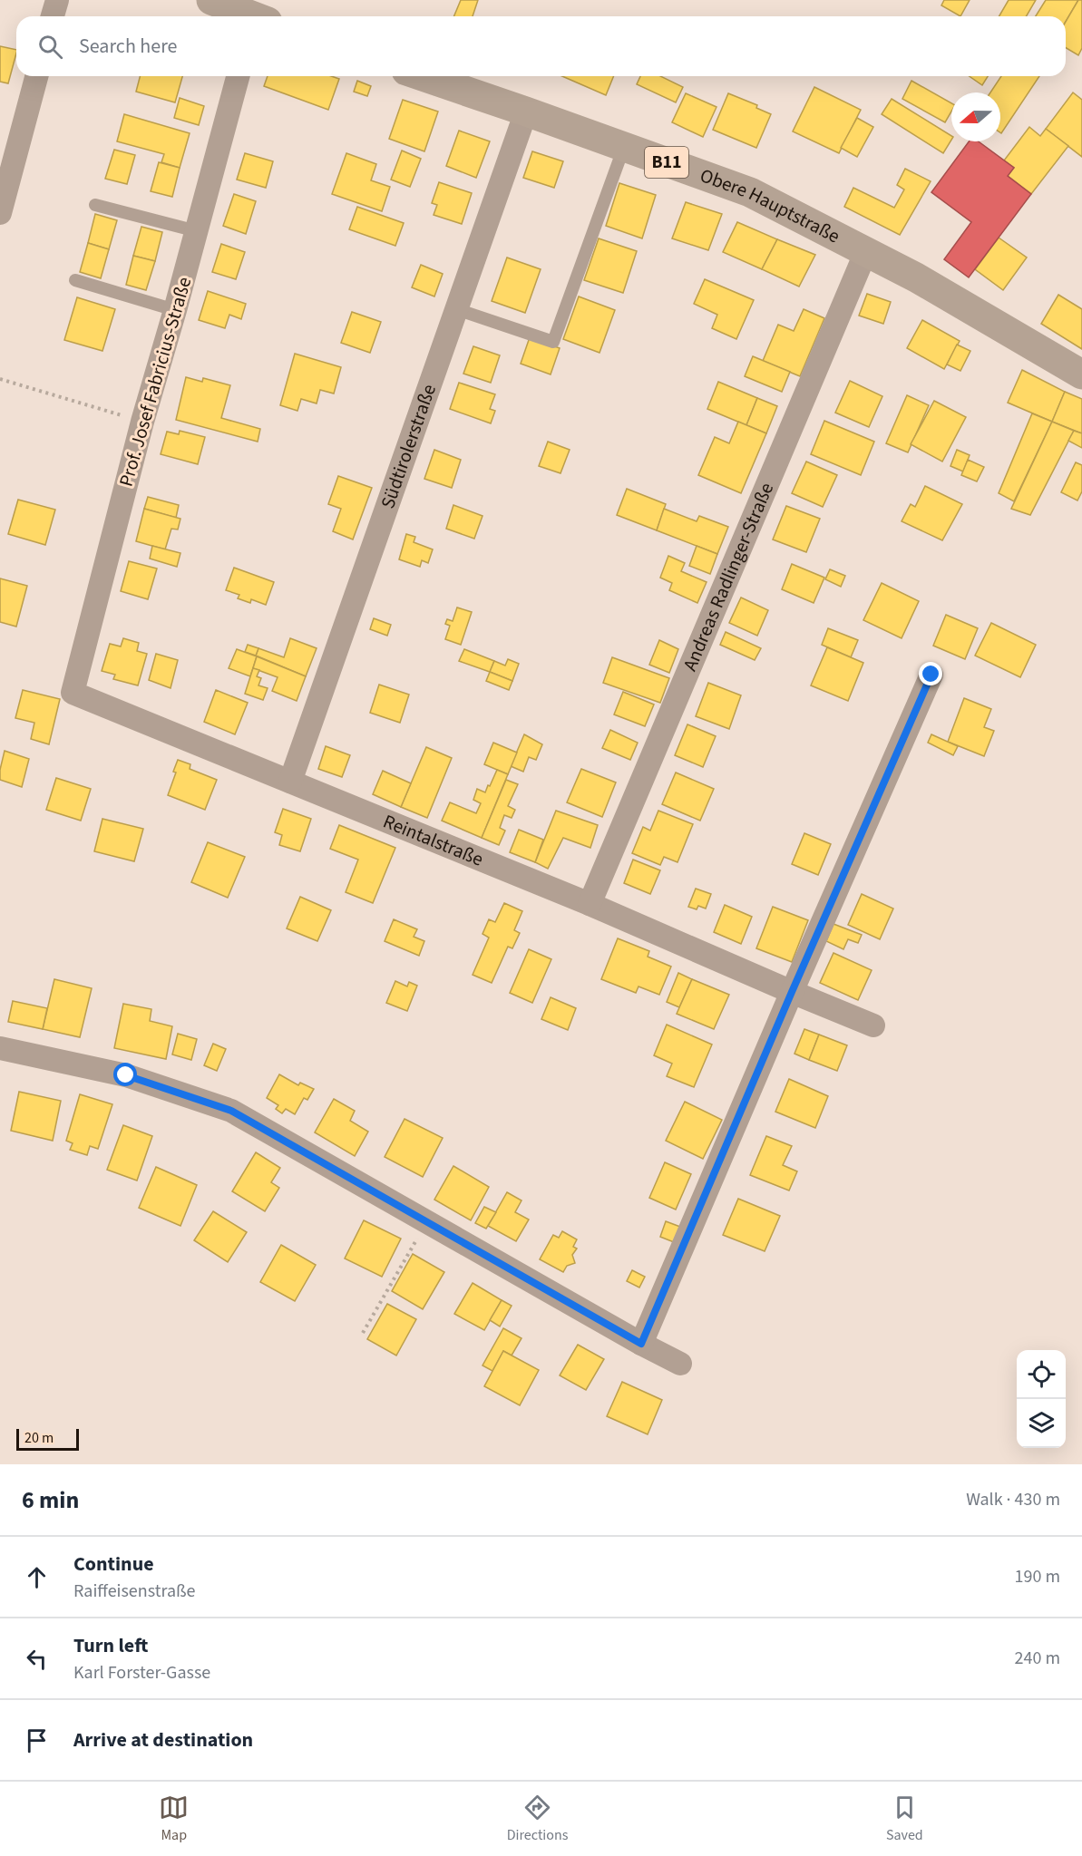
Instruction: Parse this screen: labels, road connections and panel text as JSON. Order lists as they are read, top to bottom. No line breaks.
{"streets":{"main road":["B11","Obere Hauptstraße"],"street":["Prof. Josef Fabricius-Straße","Südtirolerstraße","Andreas Radlinger-Straße","Reintalstraße"]},"crossings":[["Obere Hauptstraße","Südtirolerstraße"],["Obere Hauptstraße","Andreas Radlinger-Straße"],["Prof. Josef Fabricius-Straße","Reintalstraße"],["Südtirolerstraße","Reintalstraße"],["Andreas Radlinger-Straße","Reintalstraße"]],"scale_bar":"20 m","north":"left","page":{"search":"Search here","scale":"20 m","heading":["6 min","Walk · 430 m"],"list":[["Continue","Raiffeisenstraße","190 m"],["Turn left","Karl Forster-Gasse","240 m"],"Arrive at destination"],"nav":["Map","Directions","Saved"]}}
